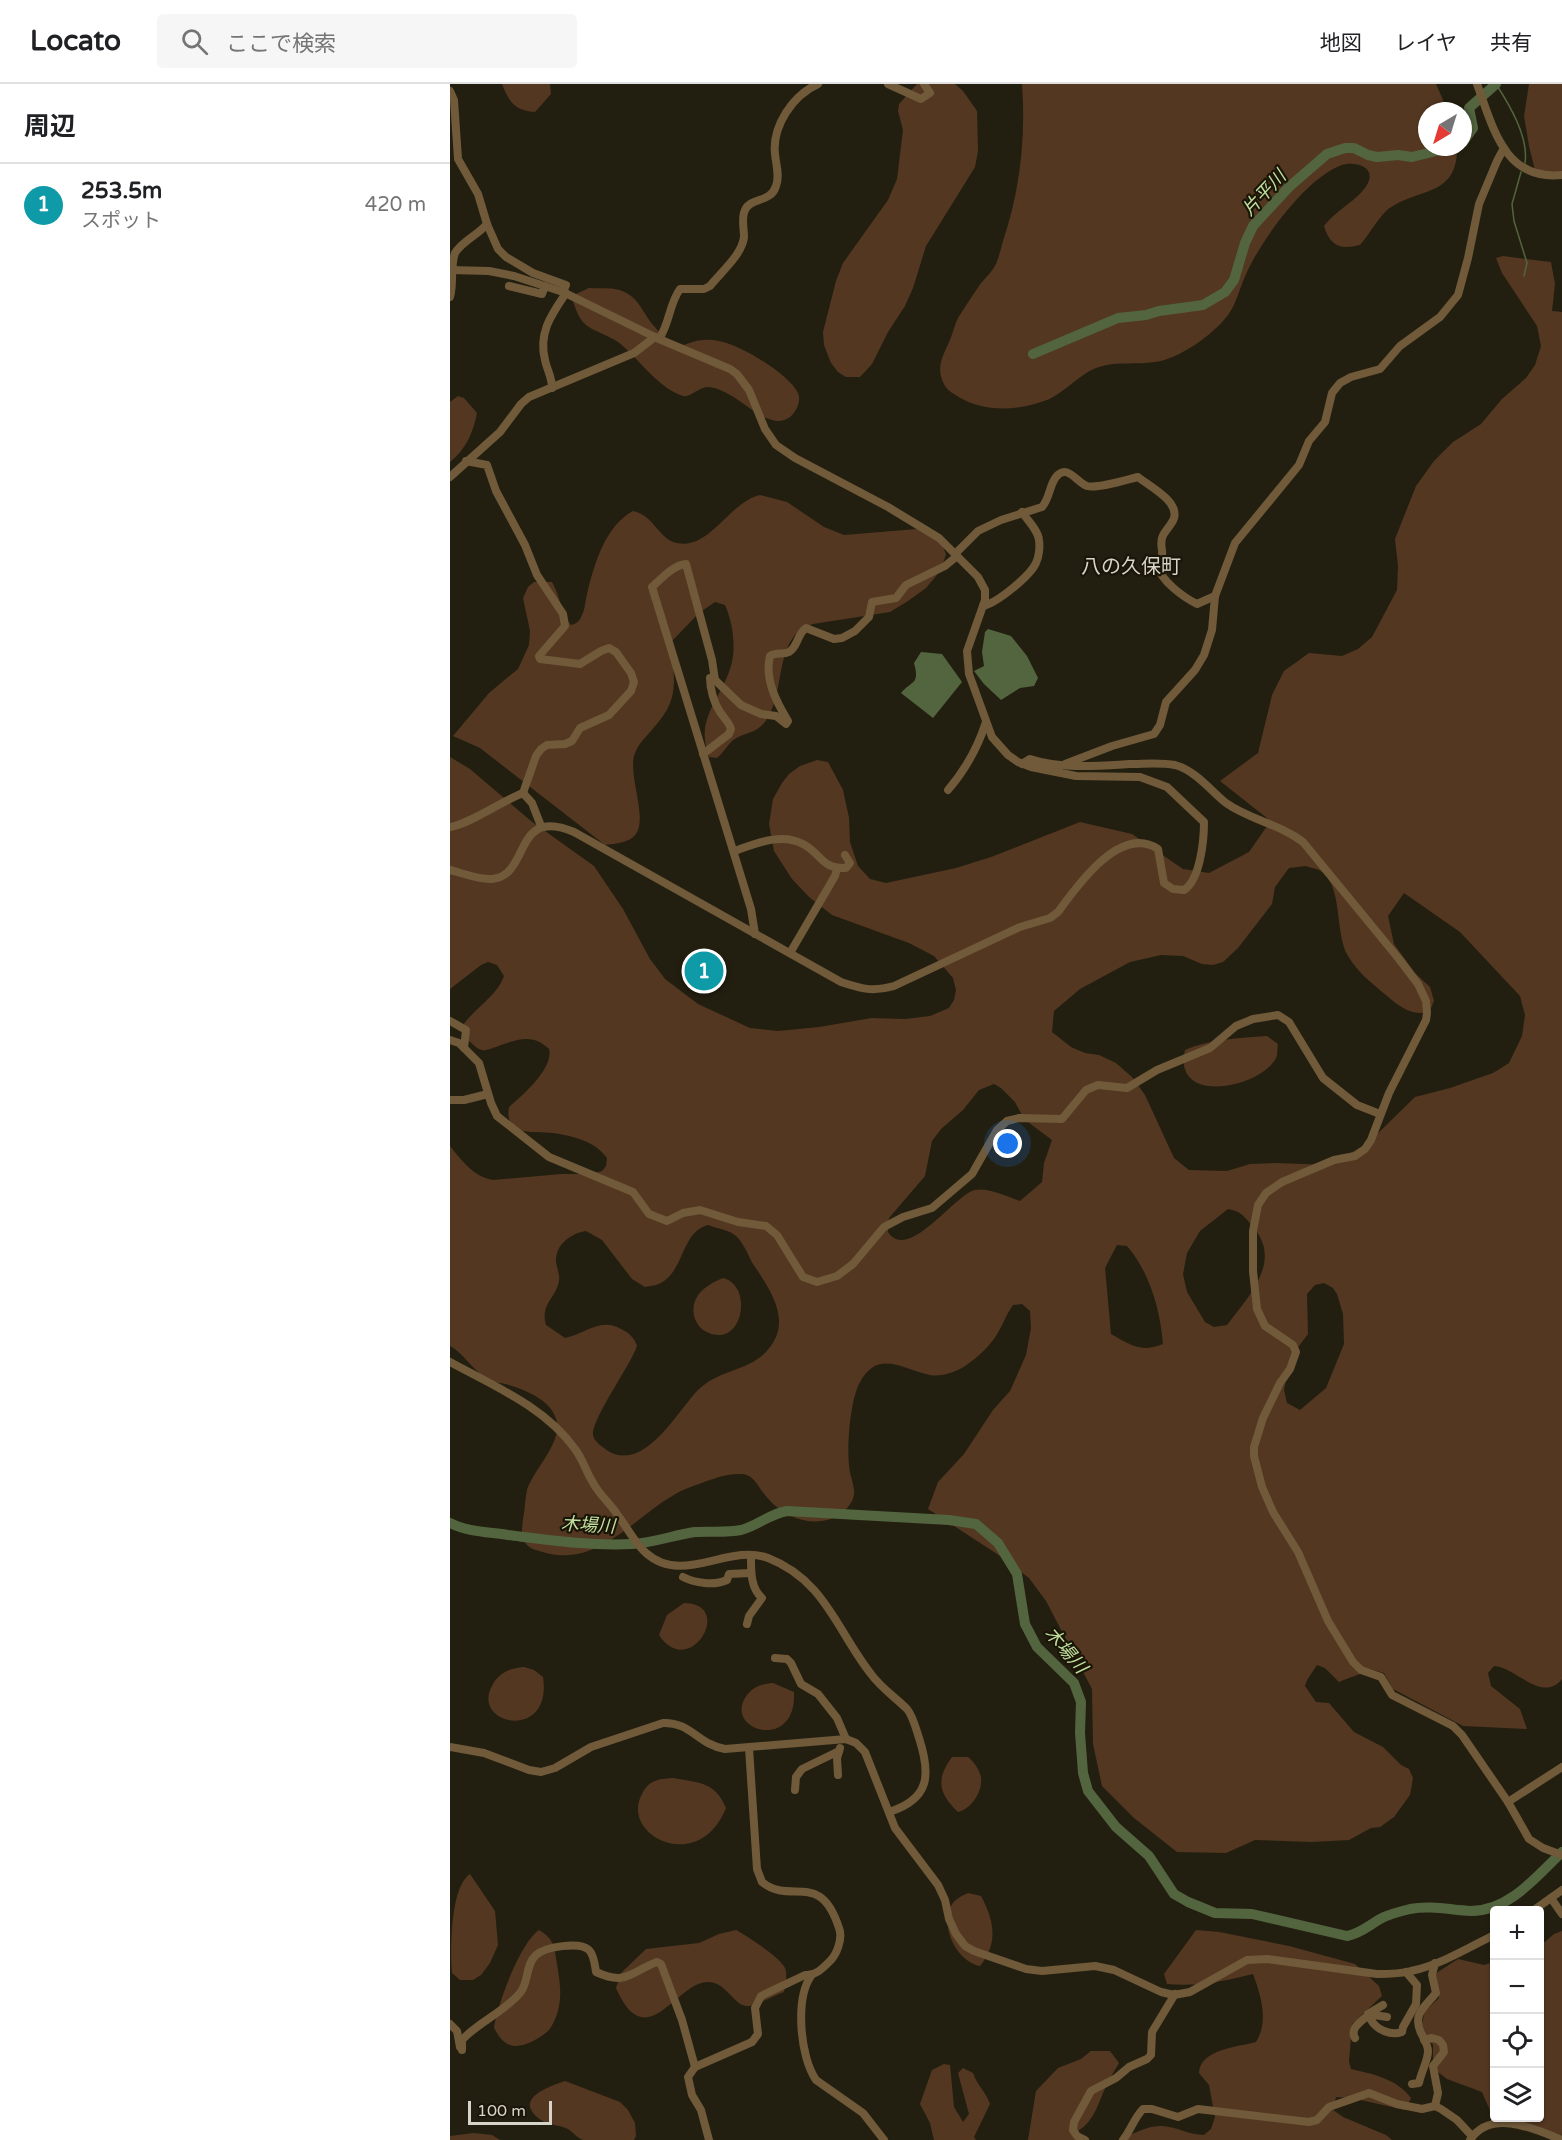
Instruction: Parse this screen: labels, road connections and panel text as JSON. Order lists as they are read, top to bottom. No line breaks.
{"districts":["八の久保町"],"water":["片平川","木場川"],"scale_bar":"100 m","north":"bottom left","page":{"header":"Locato","search":"ここで検索","nav":["地図","レイヤ","共有"],"heading":"周辺","list":[{"mark":"1","name":"253.5m","note":"スポット","value":"420 m"}],"pins":"1","map_buttons":["+","−"],"scale":"100 m"}}
